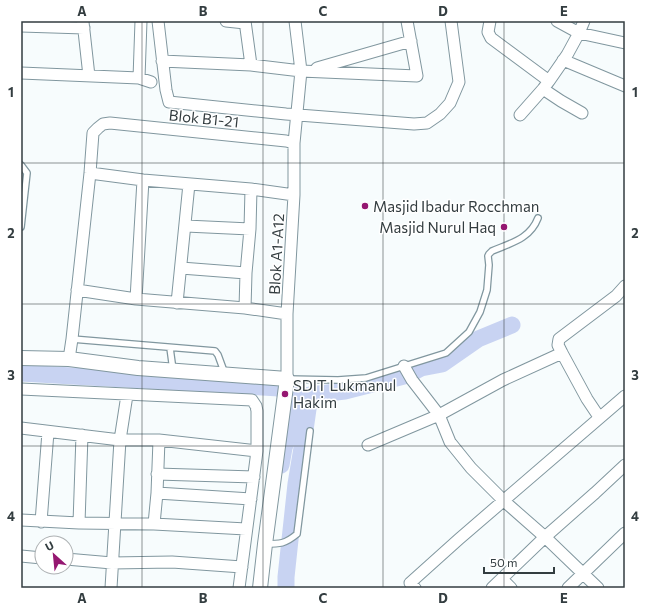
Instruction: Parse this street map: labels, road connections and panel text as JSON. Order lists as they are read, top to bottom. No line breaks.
{"streets":{"street":["Blok B1-21","Blok A1-A12"]},"crossings":[["Blok B1-21","Blok A1-A12"]],"places":["Masjid Ibadur Rocchman","Masjid Nurul Haq","SDIT Lukmanul Hakim"],"scale_bar":"50 m","north":"top left","grid":{"columns":["A","B","C","D","E"],"rows":["1","2","3","4"]}}
